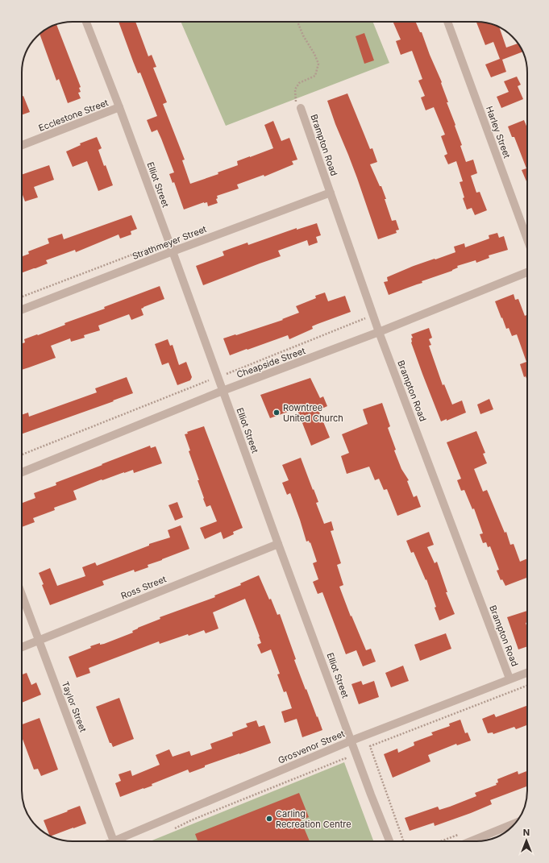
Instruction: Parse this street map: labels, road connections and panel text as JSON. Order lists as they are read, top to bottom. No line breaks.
{"streets":{"street":["Ecclestone Street","Harley Street","Brampton Road","Elliot Street","Strathmeyer Street","Cheapside Street","Ross Street","Taylor Street","Grosvenor Street"]},"crossings":[["Ecclestone Street","Elliot Street"],["Brampton Road","Strathmeyer Street"],["Brampton Road","Cheapside Street"],["Brampton Road","Grosvenor Street"],["Elliot Street","Strathmeyer Street"],["Elliot Street","Cheapside Street"],["Elliot Street","Ross Street"],["Elliot Street","Grosvenor Street"],["Ross Street","Taylor Street"],["Taylor Street","Grosvenor Street"]],"places":["Rowntree United Church","Carling Recreation Centre"],"north":"top"}
